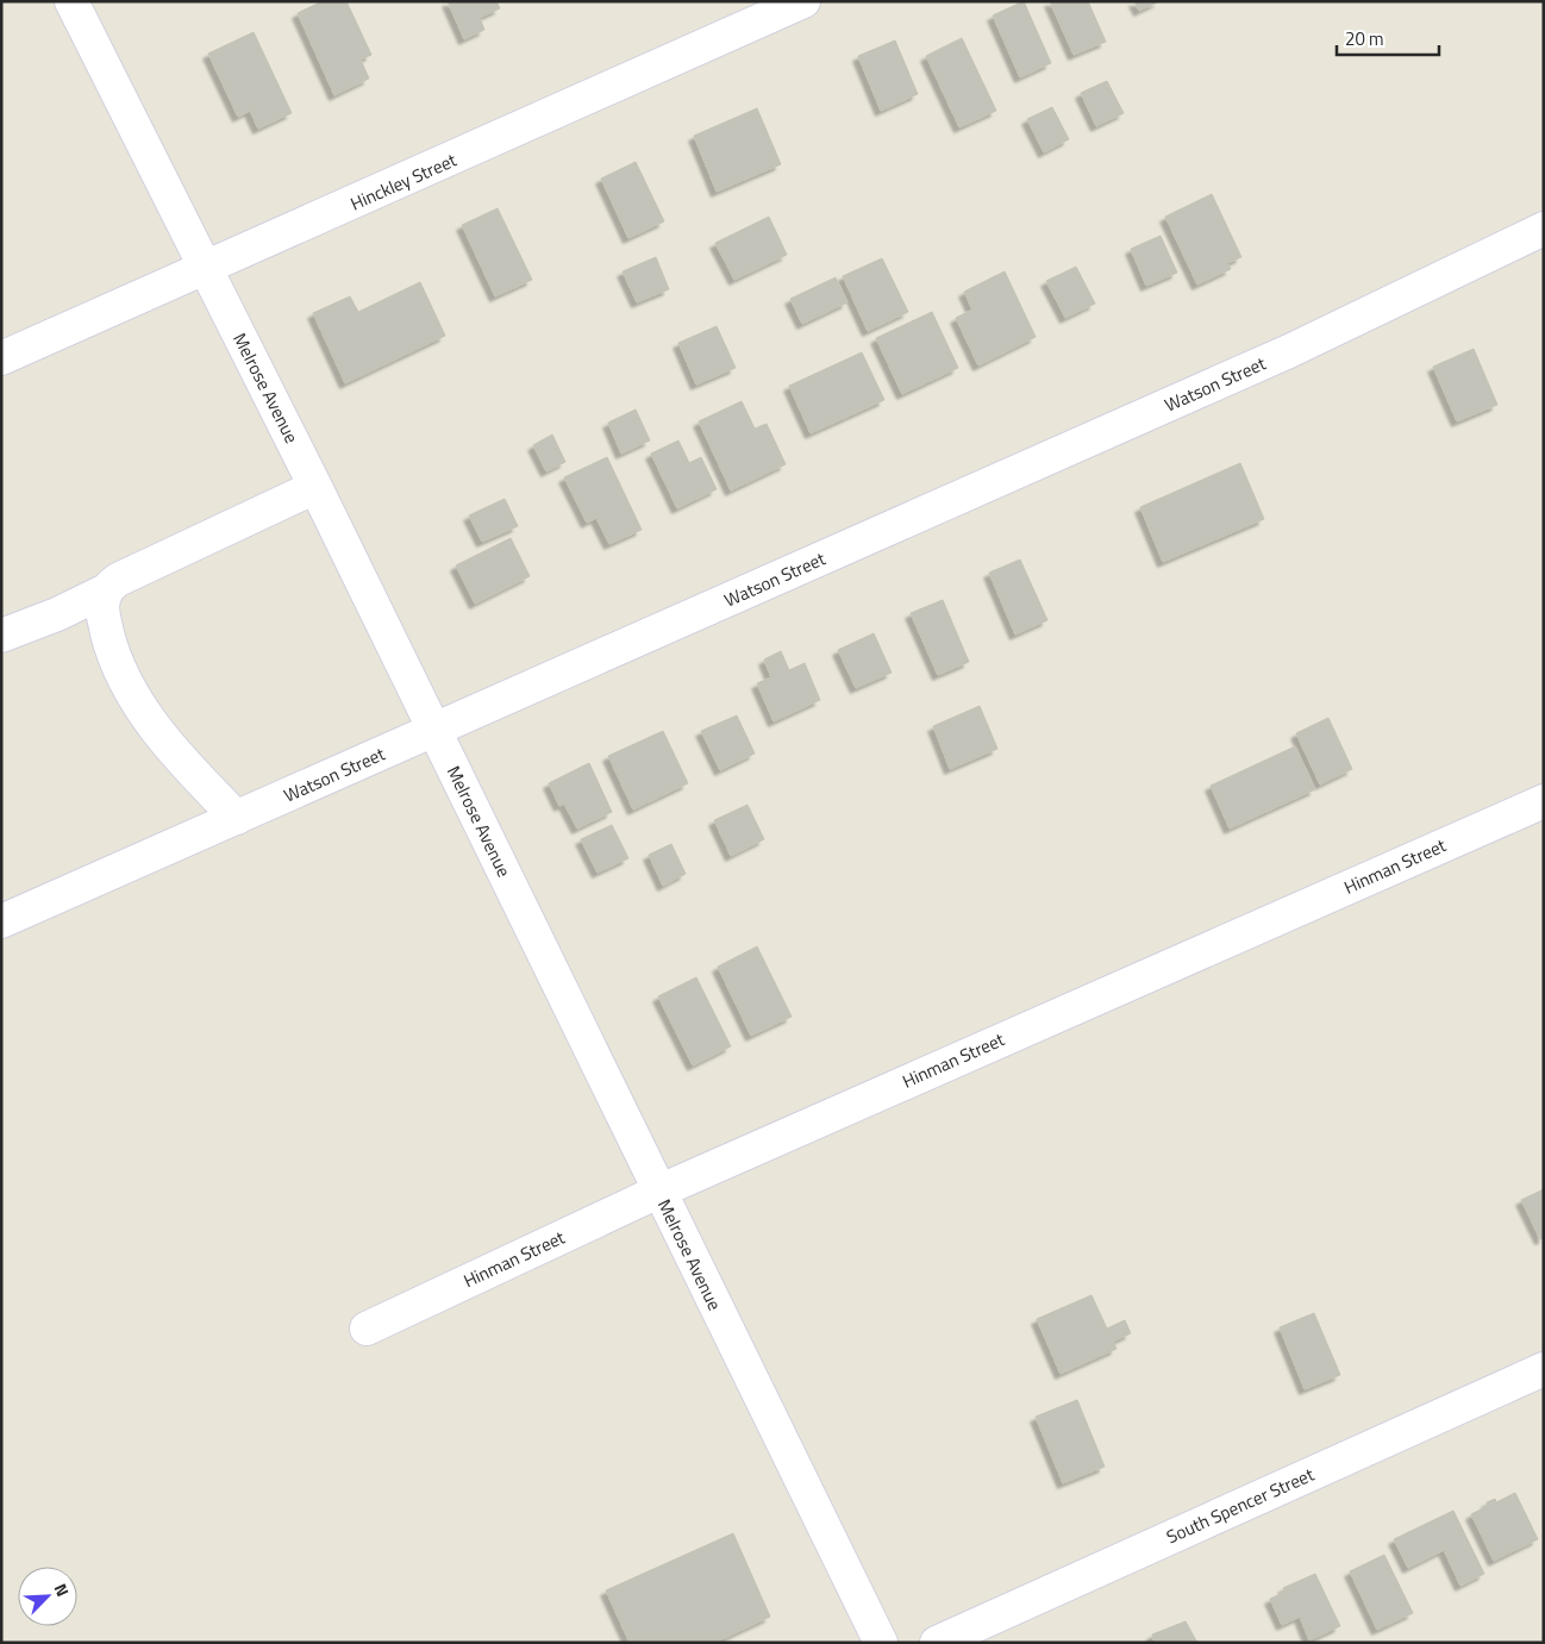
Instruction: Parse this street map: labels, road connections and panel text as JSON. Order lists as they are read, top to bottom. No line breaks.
{"streets":{"street":["Hinckley Street","Watson Street","Melrose Avenue","Hinman Street","South Spencer Street"]},"crossings":[["Hinckley Street","Melrose Avenue"],["Watson Street","Melrose Avenue"],["Melrose Avenue","Hinman Street"]],"scale_bar":"20 m","north":"top right"}
